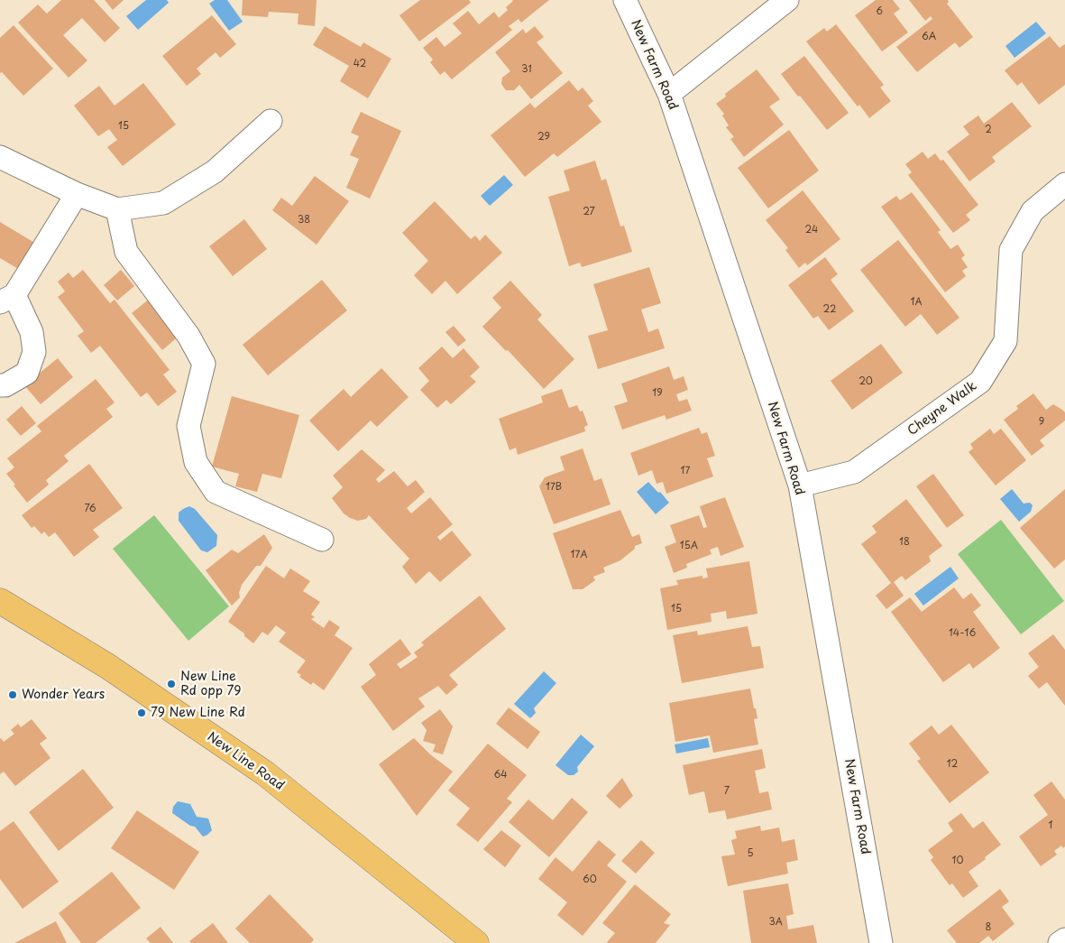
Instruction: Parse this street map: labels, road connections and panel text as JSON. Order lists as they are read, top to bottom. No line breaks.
{"streets":{"main road":["New Line Road"],"street":["New Farm Road","Cheyne Walk"]},"crossings":[["New Farm Road","Cheyne Walk"]],"places":["New Line Rd opp 79","Wonder Years","79 New Line Rd"],"house_numbers":["6","6A","42","31","15","2","29","27","38","24","1A","22","20","19","9","17","17B","76","18","15A","17A","15","14-16","12","64","7","1","5","10","60","3A","8"]}
